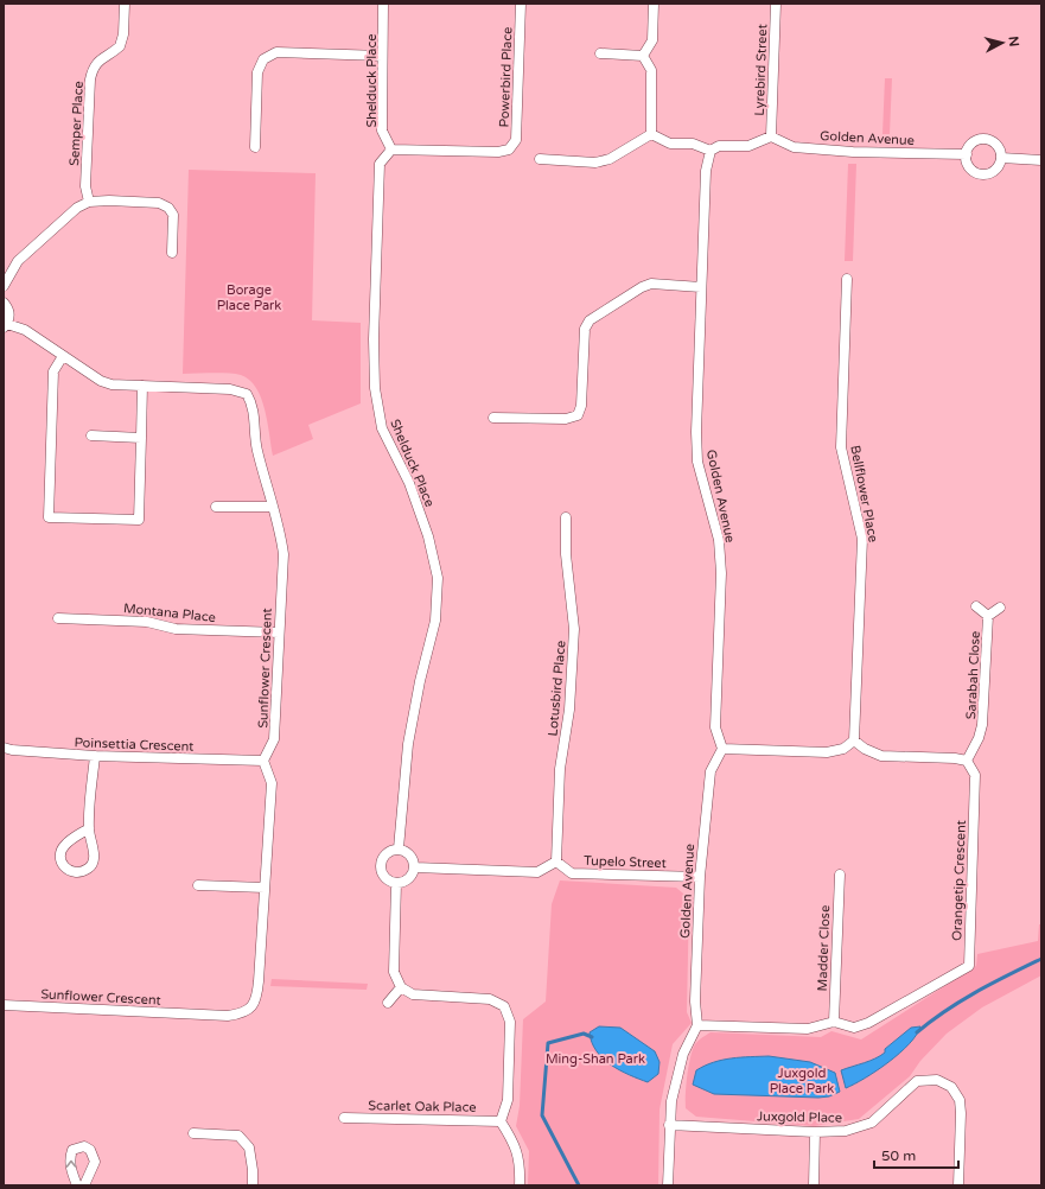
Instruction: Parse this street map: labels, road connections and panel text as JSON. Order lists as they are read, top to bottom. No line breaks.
{"streets":{"street":["Lyrebird Street","Powerbird Place","Shelduck Place","Semper Place","Golden Avenue","Bellflower Place","Montana Place","Sunflower Crescent","Sarabah Close","Lotusbird Place","Poinsettia Crescent","Tupelo Street","Orangetip Crescent","Madder Close","Scarlet Oak Place","Juxgold Place"]},"crossings":[["Lyrebird Street","Golden Avenue"],["Powerbird Place","Shelduck Place"],["Golden Avenue","Tupelo Street"],["Golden Avenue","Orangetip Crescent"],["Montana Place","Sunflower Crescent"],["Sunflower Crescent","Poinsettia Crescent"],["Sarabah Close","Orangetip Crescent"],["Lotusbird Place","Tupelo Street"],["Orangetip Crescent","Madder Close"]],"parks":["Borage Place Park","Ming-Shan Park","Juxgold Place Park"],"scale_bar":"50 m","north":"right"}
